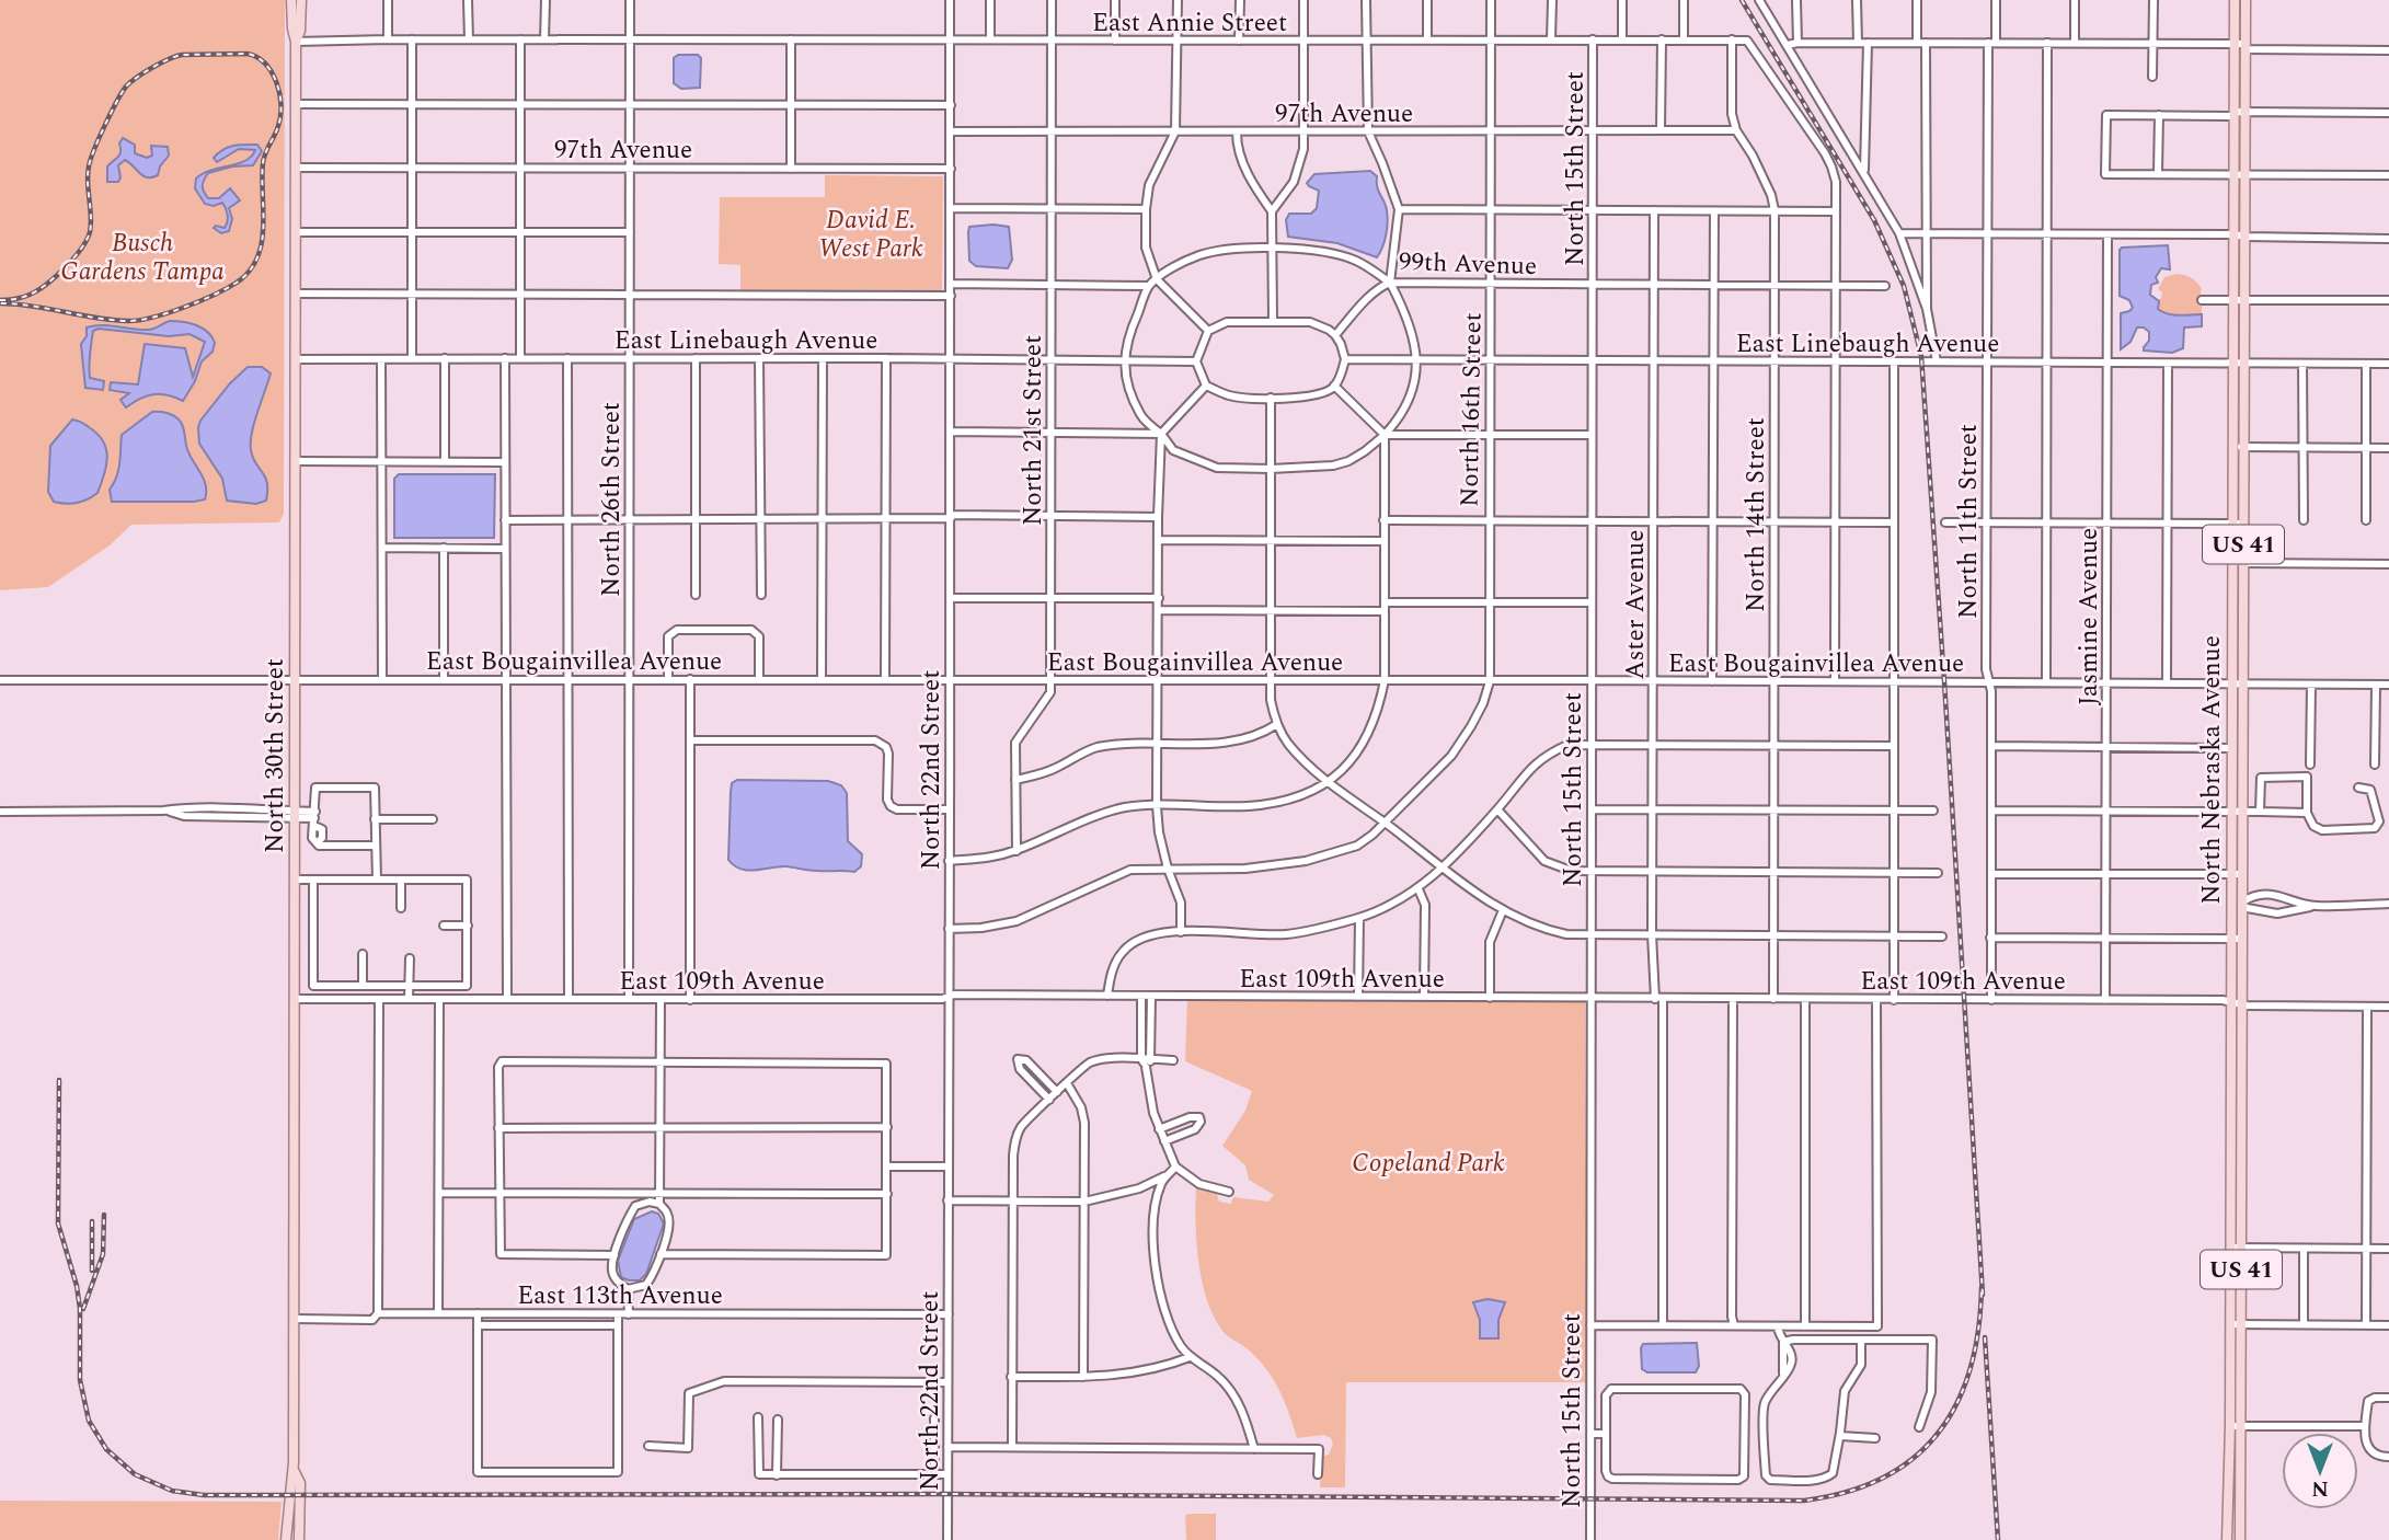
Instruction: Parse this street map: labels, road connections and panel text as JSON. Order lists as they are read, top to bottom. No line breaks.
{"streets":{"main road":["US 41","North 30th Street","North Nebraska Avenue"],"street":["East Annie Street","97th Avenue","North 15th Street","99th Avenue","East Linebaugh Avenue","North 16th Street","North 21st Street","North 26th Street","North 14th Street","North 11th Street","Aster Avenue","Jasmine Avenue","East Bougainvillea Avenue","North 22nd Street","East 109th Avenue","East 113th Avenue"]},"crossings":[["East Annie Street","North 15th Street"],["East Annie Street","North 16th Street"],["East Annie Street","North 21st Street"],["East Annie Street","North 26th Street"],["East Annie Street","North 14th Street"],["East Annie Street","North 30th Street"],["East Annie Street","North 22nd Street"],["97th Avenue","North 15th Street"],["97th Avenue","North 16th Street"],["97th Avenue","North 21st Street"],["97th Avenue","North 26th Street"],["97th Avenue","North 14th Street"],["97th Avenue","North 30th Street"],["97th Avenue","North 22nd Street"],["North 15th Street","99th Avenue"],["North 15th Street","East Linebaugh Avenue"],["North 15th Street","East Bougainvillea Avenue"],["North 15th Street","East 109th Avenue"],["99th Avenue","North 16th Street"],["99th Avenue","North 14th Street"],["99th Avenue","Aster Avenue"],["East Linebaugh Avenue","North 16th Street"],["East Linebaugh Avenue","North 21st Street"],["East Linebaugh Avenue","North 26th Street"],["East Linebaugh Avenue","North 14th Street"],["East Linebaugh Avenue","North 11th Street"],["East Linebaugh Avenue","Aster Avenue"],["East Linebaugh Avenue","Jasmine Avenue"],["East Linebaugh Avenue","North 30th Street"],["East Linebaugh Avenue","North 22nd Street"],["East Linebaugh Avenue","North Nebraska Avenue"],["North 16th Street","East Bougainvillea Avenue"],["North 21st Street","East Bougainvillea Avenue"],["North 26th Street","East Bougainvillea Avenue"],["North 26th Street","East 109th Avenue"],["North 14th Street","East Bougainvillea Avenue"],["North 14th Street","East 109th Avenue"],["North 11th Street","East Bougainvillea Avenue"],["North 11th Street","East 109th Avenue"],["Aster Avenue","East Bougainvillea Avenue"],["Aster Avenue","East 109th Avenue"],["Jasmine Avenue","East Bougainvillea Avenue"],["Jasmine Avenue","East 109th Avenue"],["East Bougainvillea Avenue","North 30th Street"],["East Bougainvillea Avenue","North 22nd Street"],["East Bougainvillea Avenue","North Nebraska Avenue"],["North 30th Street","East 109th Avenue"],["North 30th Street","East 113th Avenue"],["North 22nd Street","East 109th Avenue"],["North 22nd Street","East 113th Avenue"],["North Nebraska Avenue","East 109th Avenue"]],"parks":["David E. West Park","Busch Gardens Tampa","Copeland Park"],"north":"bottom"}
